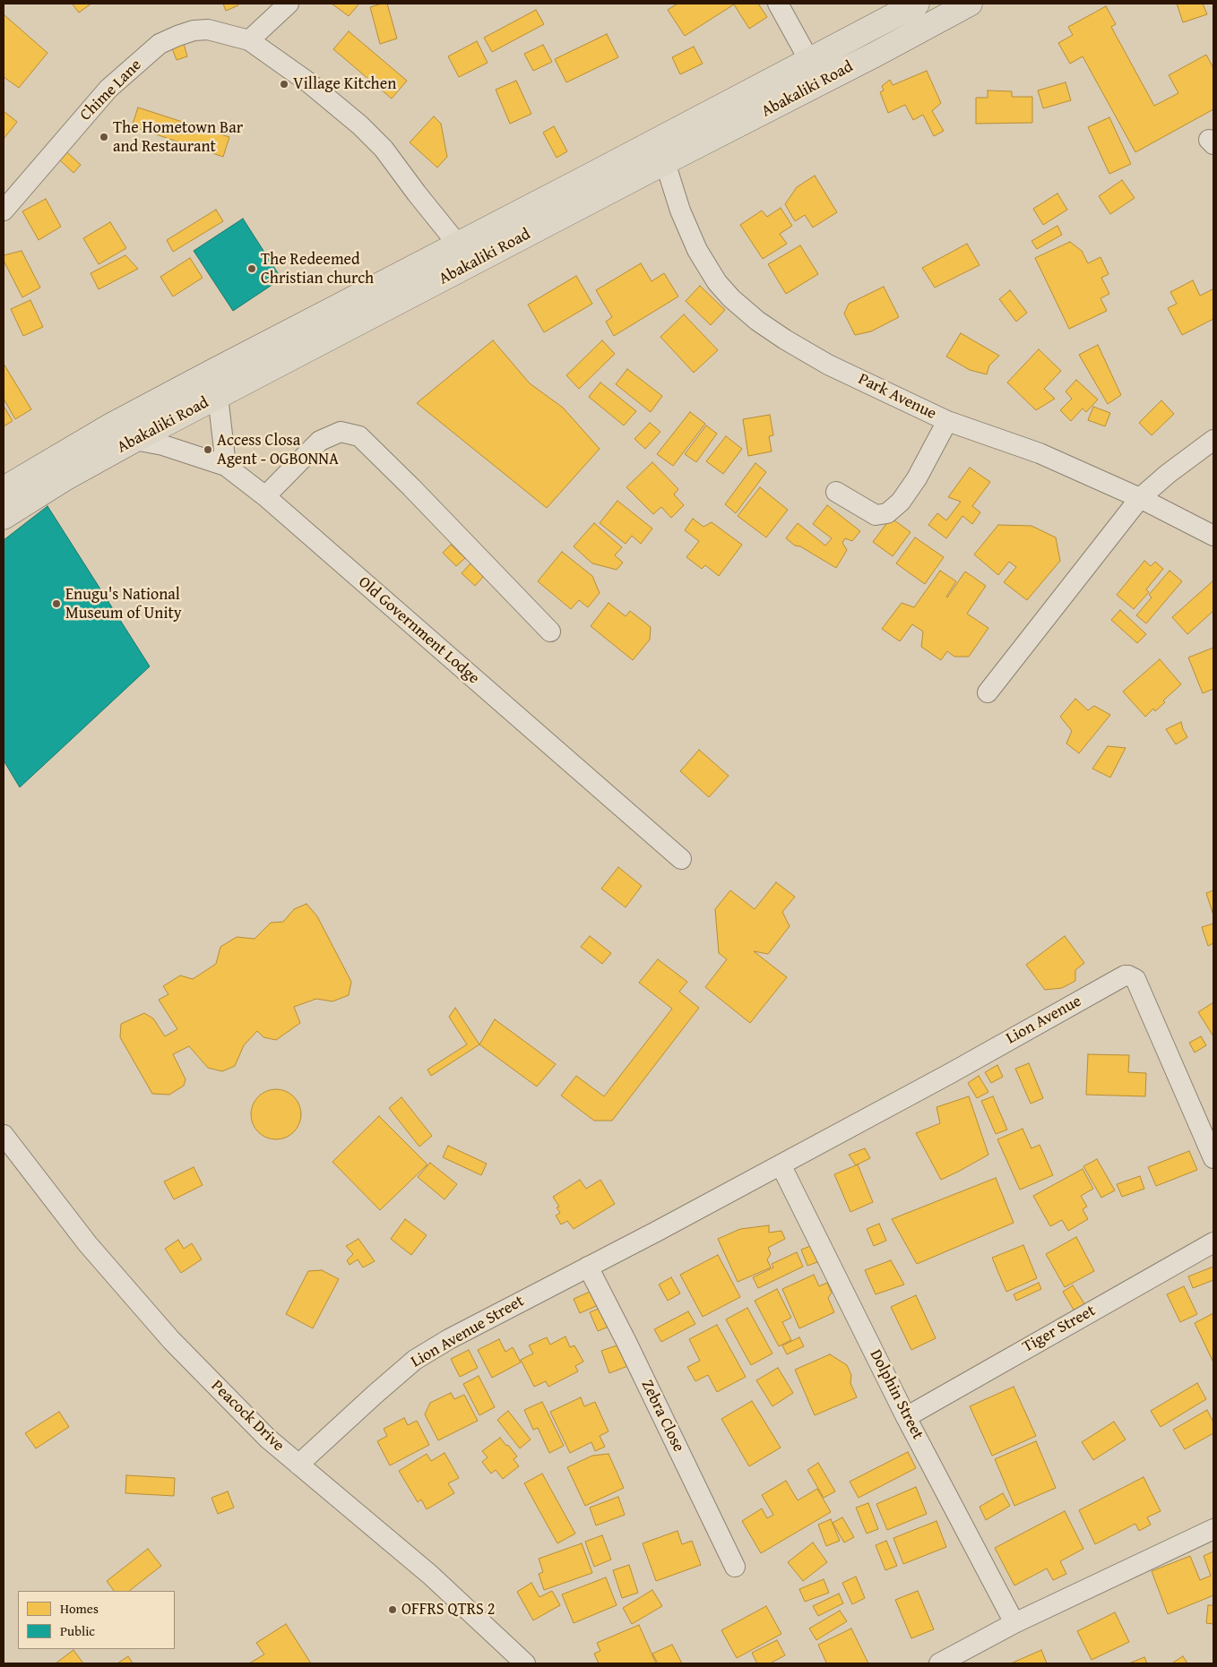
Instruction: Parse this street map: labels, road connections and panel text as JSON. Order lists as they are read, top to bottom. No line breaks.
{"streets":{"main road":["Abakaliki Road"],"street":["Chime Lane","Park Avenue","Old Government Lodge","Lion Avenue","Tiger Street","Lion Avenue Street","Dolphin Street","Peacock Drive","Zebra Close"]},"crossings":[["Abakaliki Road","Chime Lane"],["Abakaliki Road","Park Avenue"],["Abakaliki Road","Old Government Lodge"],["Lion Avenue","Lion Avenue Street"],["Lion Avenue","Dolphin Street"],["Tiger Street","Dolphin Street"],["Lion Avenue Street","Dolphin Street"],["Lion Avenue Street","Peacock Drive"],["Lion Avenue Street","Zebra Close"]],"places":["Village Kitchen","The Hometown Bar and Restaurant","The Redeemed Christian church","Access Closa Agent - OGBONNA","Enugu's National Museum of Unity","OFFRS QTRS 2"],"legend":["Homes","Public"]}
